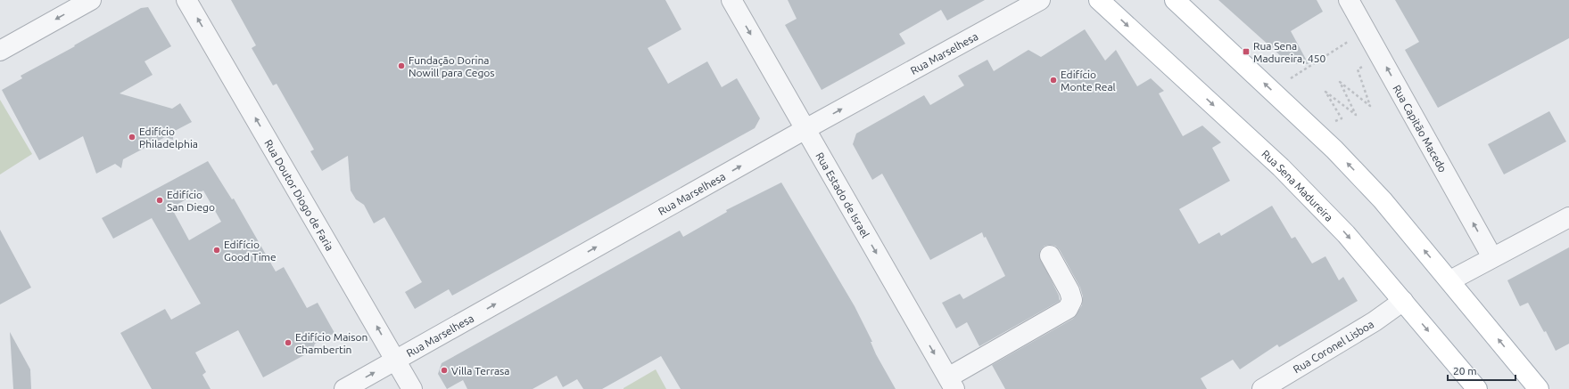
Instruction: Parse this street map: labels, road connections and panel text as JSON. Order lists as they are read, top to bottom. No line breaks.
{"streets":{"main road":["Rua Sena Madureira"],"street":["Rua Marselhesa","Rua Capitão Macedo","Rua Doutor Diogo de Faria","Rua Estado de Israel","Rua Coronel Lisboa"]},"crossings":[["Rua Marselhesa","Rua Doutor Diogo de Faria"],["Rua Marselhesa","Rua Estado de Israel"],["Rua Sena Madureira","Rua Coronel Lisboa"]],"one_way":["Rua Marselhesa","Rua Capitão Macedo","Rua Doutor Diogo de Faria","Rua Estado de Israel"],"places":{"transit":["Rua Sena Madureira, 450"],"other":["Fundação Dorina Nowill para Cegos","Edifício Monte Real","Edifício Philadelphia","Edifício San Diego","Edifício Good Time","Edifício Maison Chambertin","Villa Terrasa"]},"scale_bar":"20 m"}
